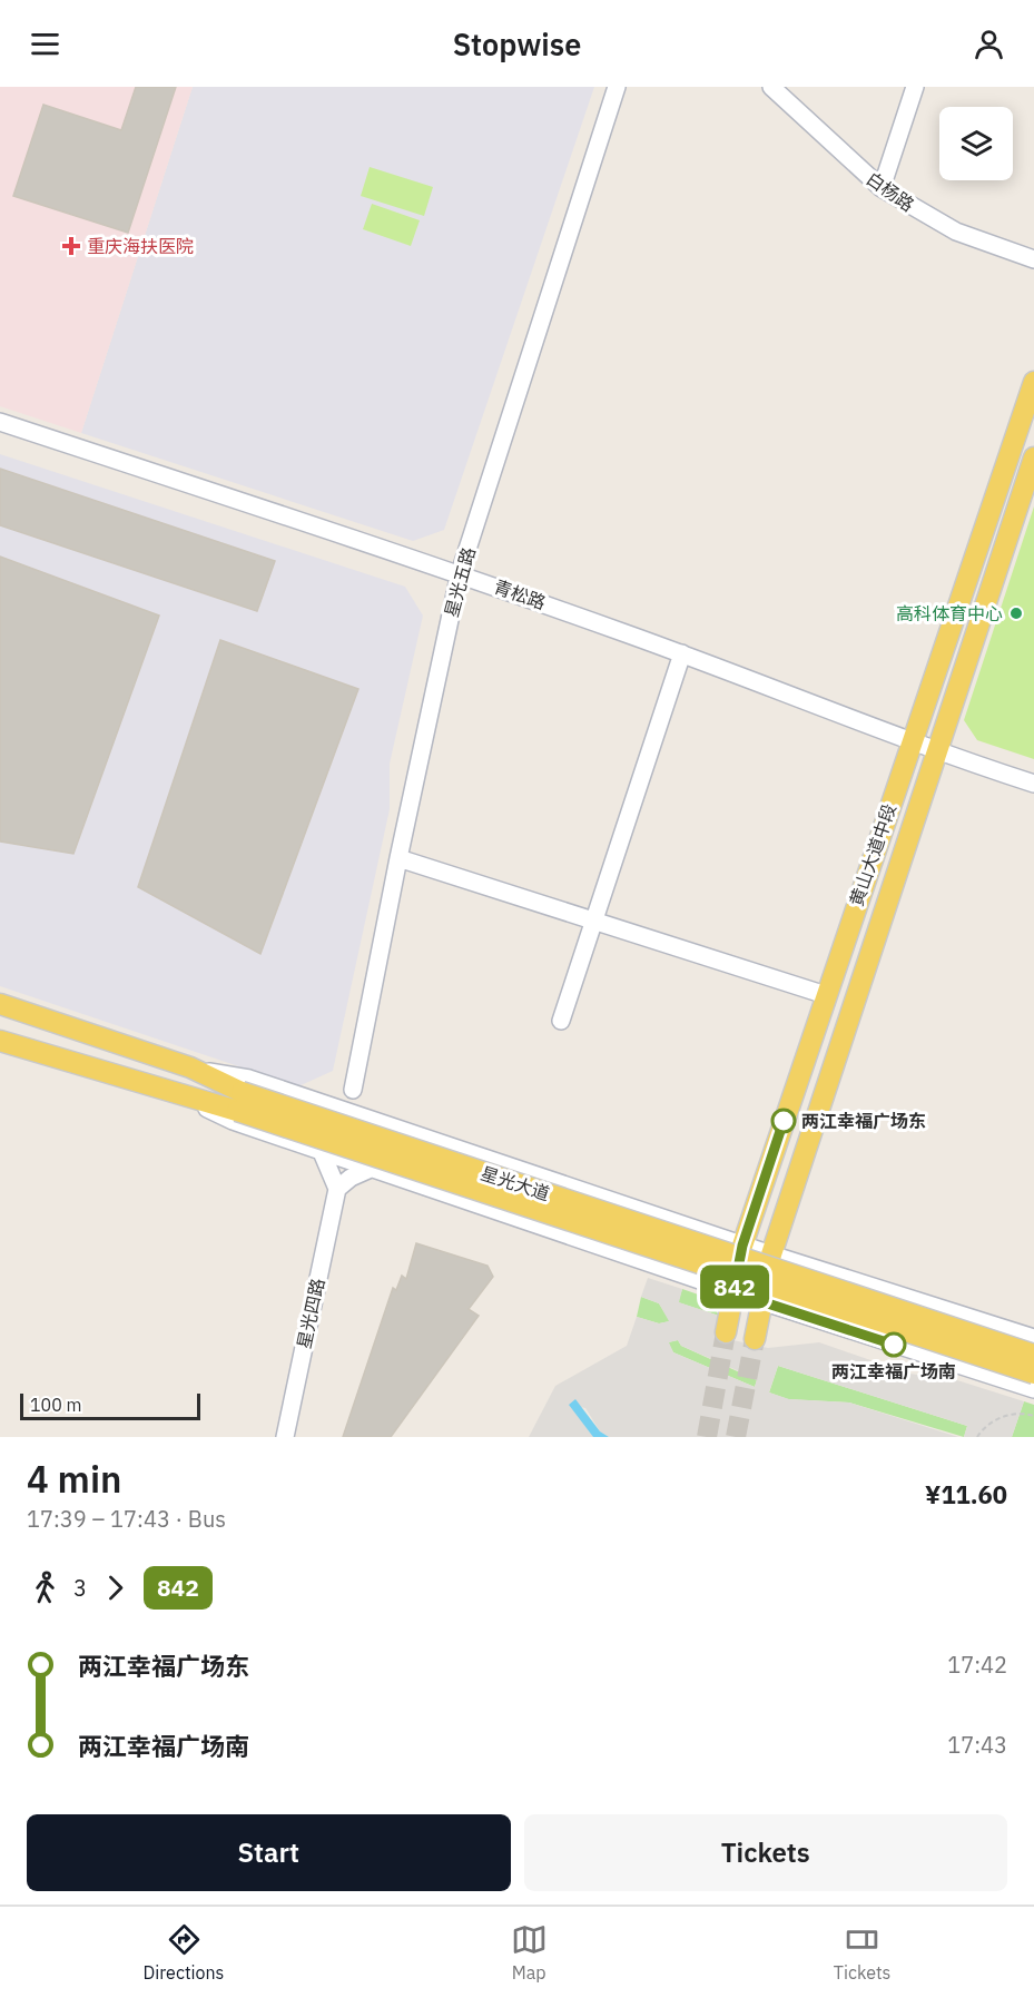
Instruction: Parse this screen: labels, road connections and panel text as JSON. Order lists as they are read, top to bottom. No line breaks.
{"streets":{"main road":["黄山大道中段","星光大道"],"street":["白杨路","星光五路","青松路","星光四路"]},"crossings":[["星光五路","青松路"],["青松路","黄山大道中段"]],"places":{"health":["重庆海扶医院"],"other":["高科体育中心","两江幸福广场东","两江幸福广场南"]},"lines":["bus line 842"],"scale_bar":"100 m","page":{"header":"Stopwise","on_map":"842","scale":"100 m","heading":["4 min","17:39 – 17:43 · Bus","¥11.60"],"legs":["3","842"],"list":[{"name":"两江幸福广场东","value":"17:42"},{"name":"两江幸福广场南","value":"17:43"}],"buttons":["Start","Tickets"],"tabs":["Directions","Map","Tickets"]}}
